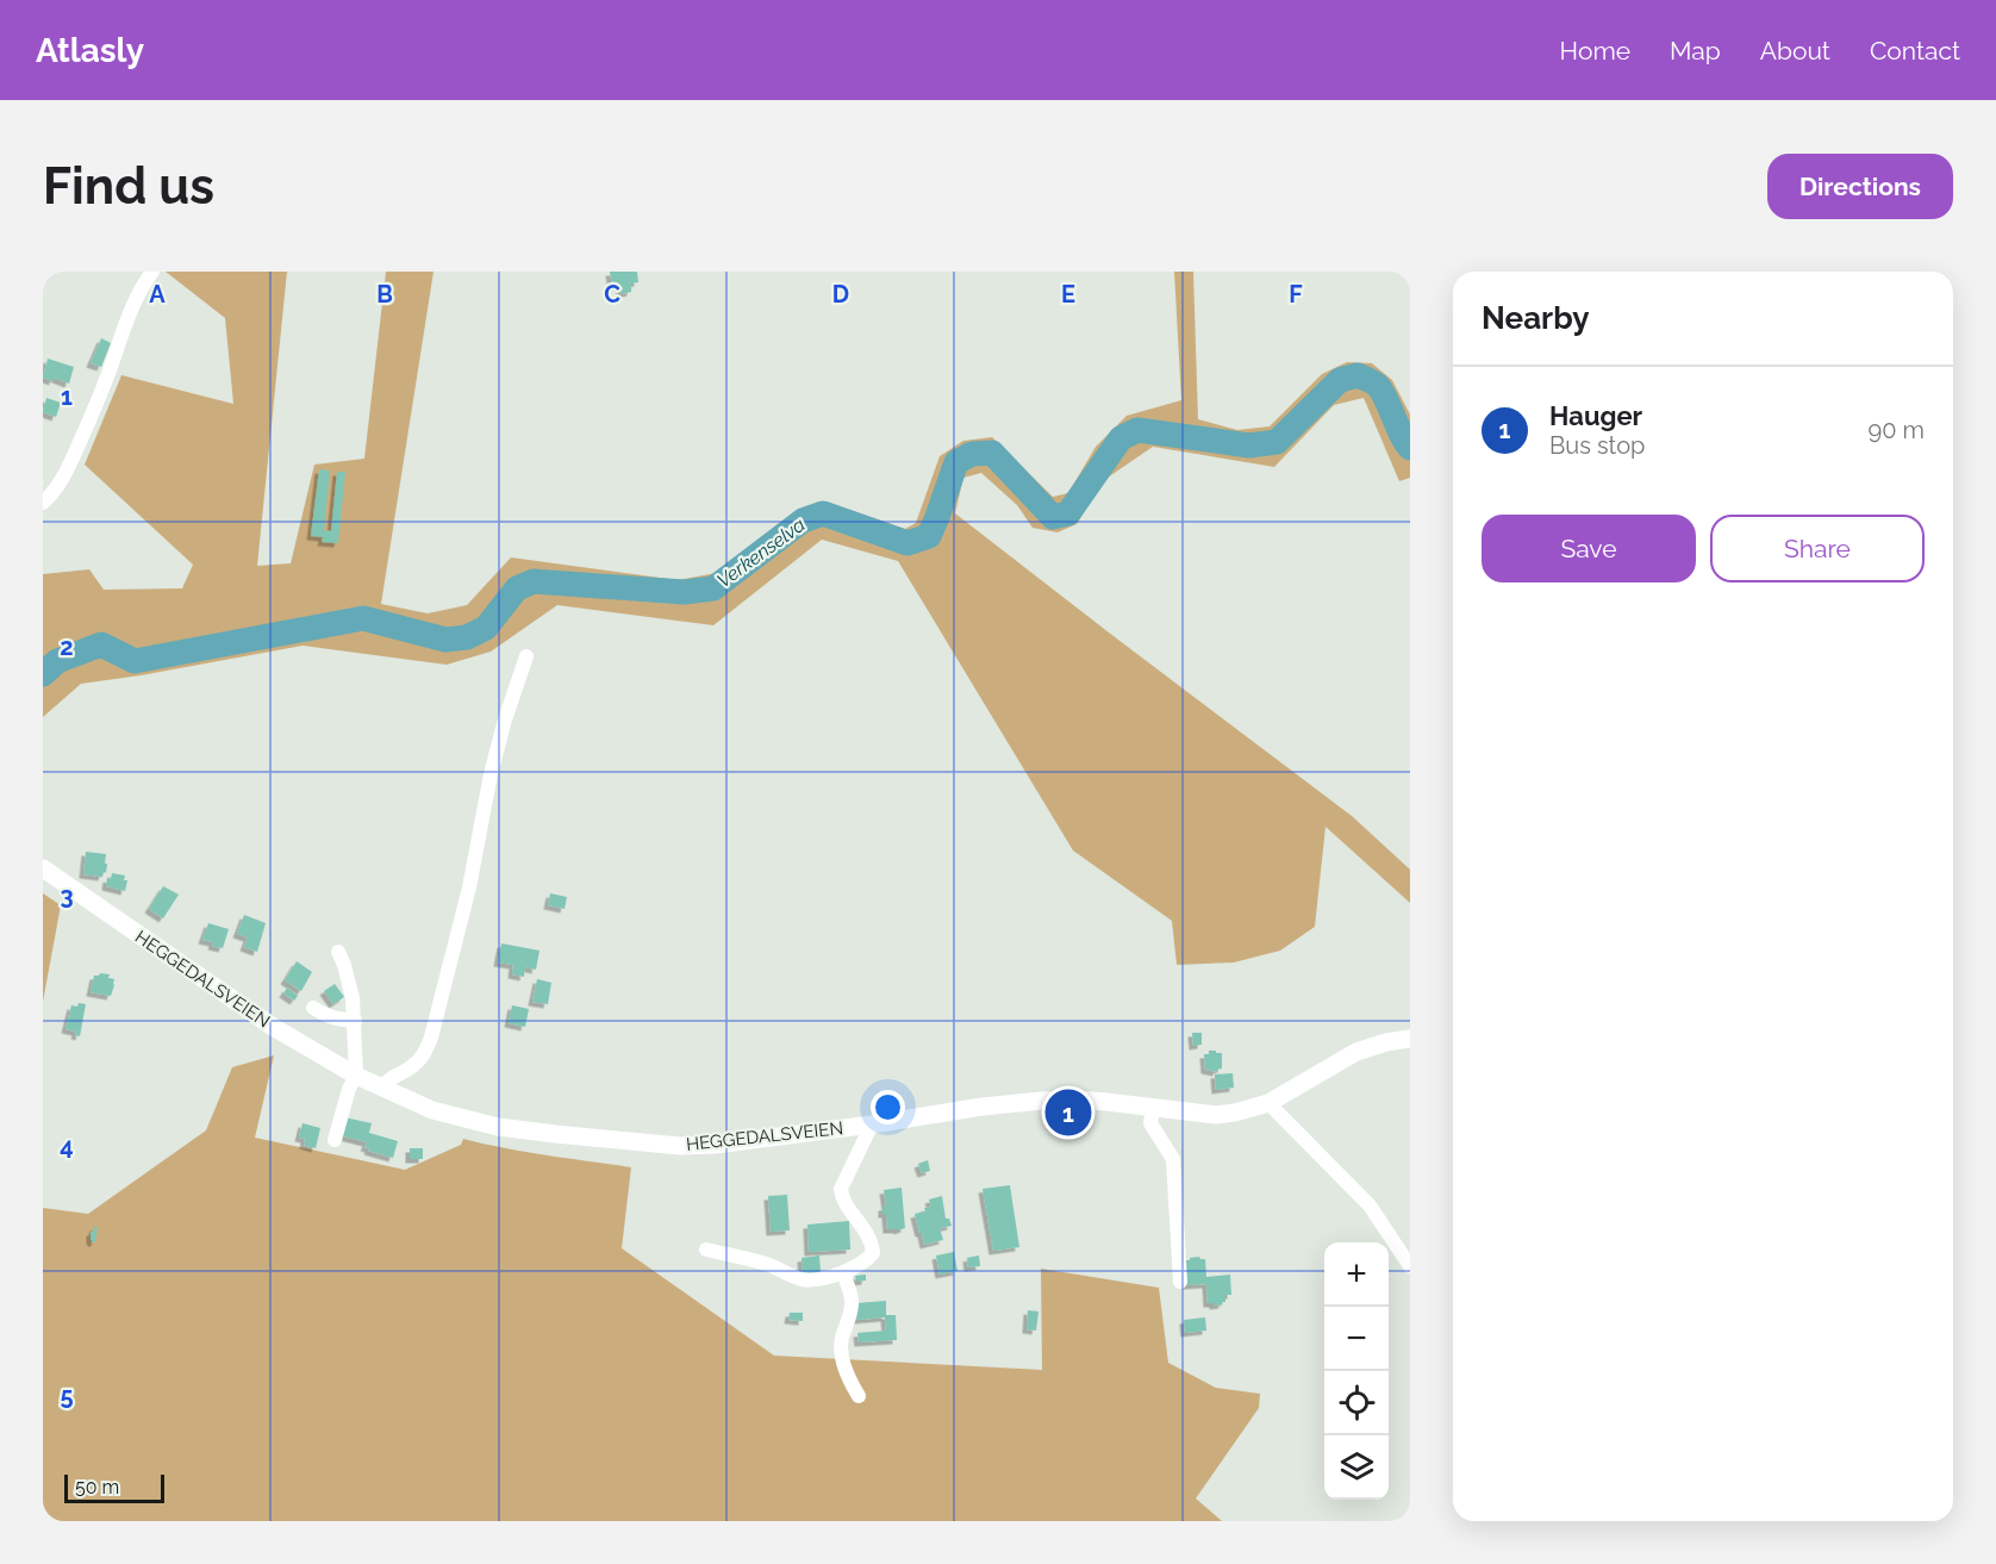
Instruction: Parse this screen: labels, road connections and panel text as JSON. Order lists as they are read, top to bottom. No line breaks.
{"streets":{"main road":["HEGGEDALSVEIEN"]},"water":["Verkenselva"],"scale_bar":"50 m","page":{"header":"Atlasly","nav":["Home","Map","About","Contact"],"buttons":["Directions",["Save","Share"]],"title":"Find us","heading":"Nearby","list":[{"mark":"1","name":"Hauger","note":"Bus stop","value":"90 m"}],"pins":"1","map_buttons":["+","−"],"scale":"50 m"},"grid":{"columns":["A","B","C","D","E","F"],"rows":["1","2","3","4","5"]}}
